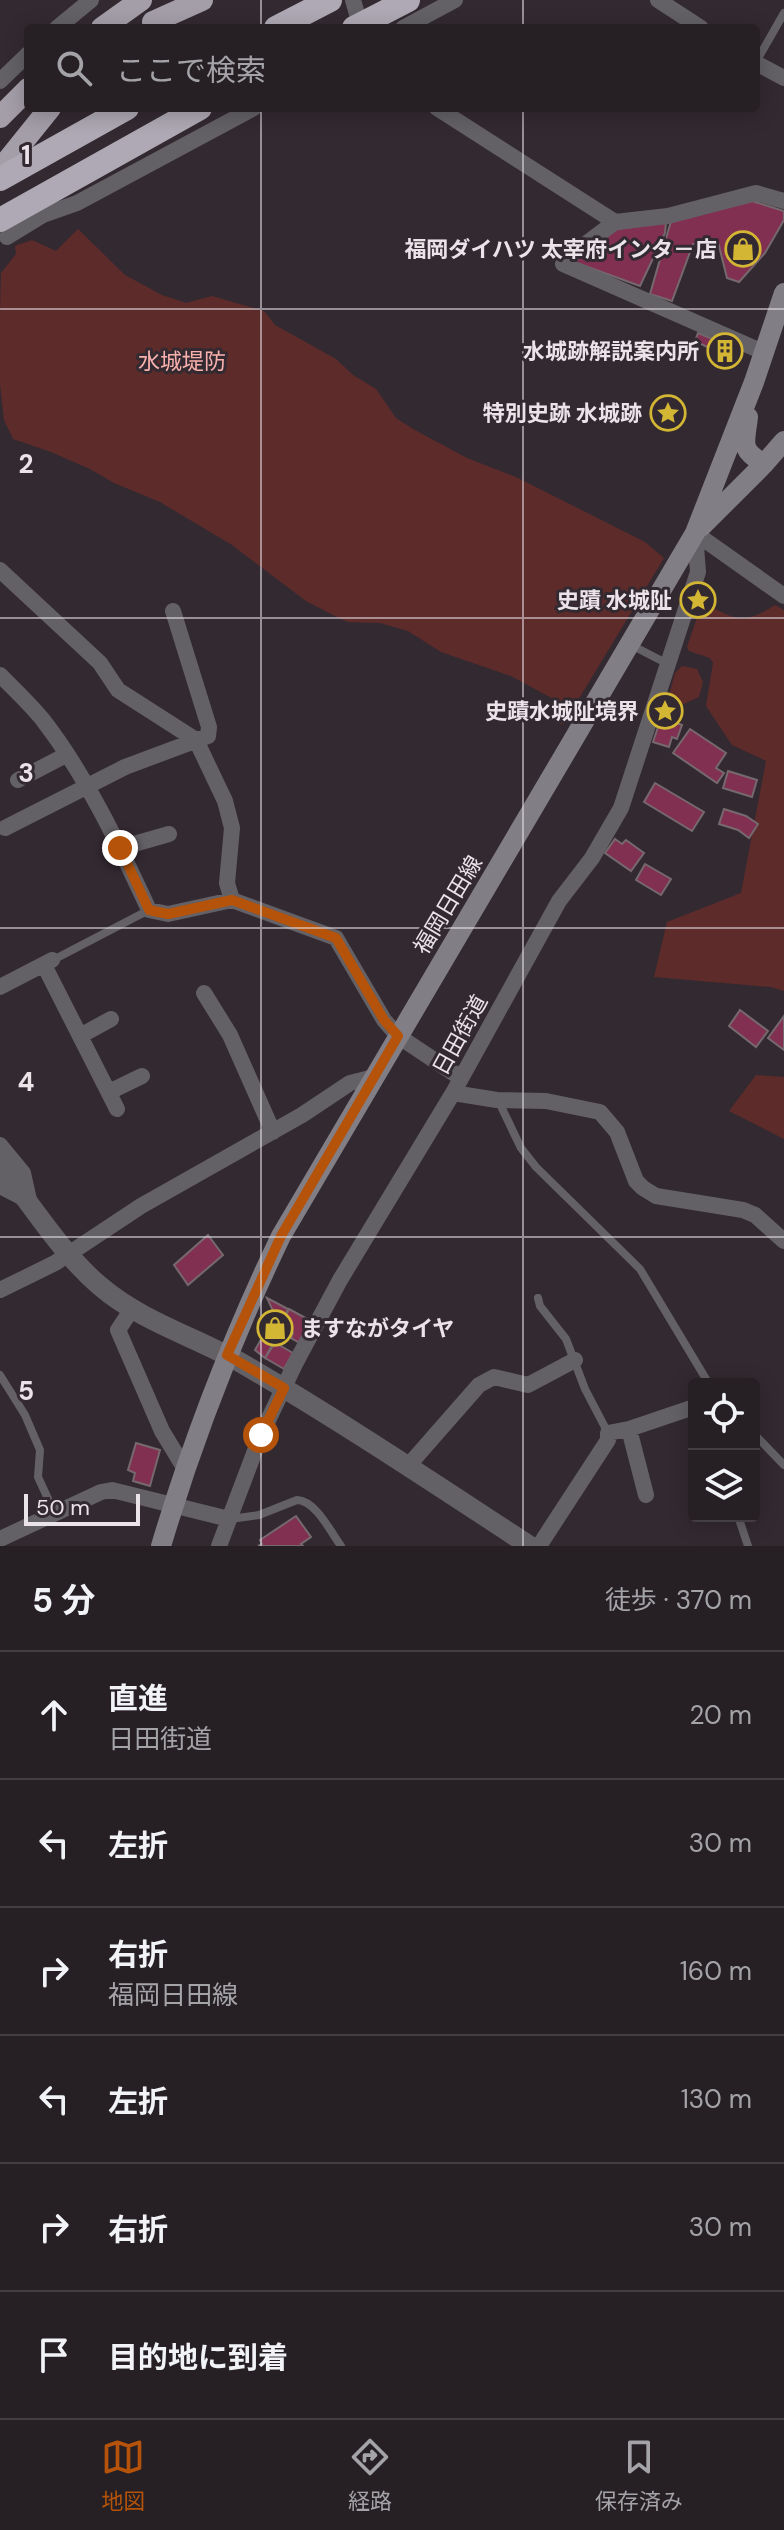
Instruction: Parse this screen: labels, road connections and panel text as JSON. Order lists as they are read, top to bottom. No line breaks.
{"streets":{"main road":["福岡日田線"],"street":["日田街道"]},"crossings":[["福岡日田線","日田街道"]],"parks":["水城堤防"],"places":{"shop":["福岡ダイハツ 太宰府インタ－店","ますながタイヤ"],"building":["水城跡解説案内所"],"place":["特別史跡 水城跡","史蹟 水城阯","史蹟水城阯境界"]},"scale_bar":"50 m","page":{"search":"ここで検索","scale":"50 m","heading":["5 分","徒歩 · 370 m"],"list":[["直進","日田街道","20 m"],["左折","30 m"],["右折","福岡日田線","160 m"],["左折","130 m"],["右折","30 m"],"目的地に到着"],"nav":["地図","経路","保存済み"]},"grid":{"rows":["1","2","3","4","5"]}}
